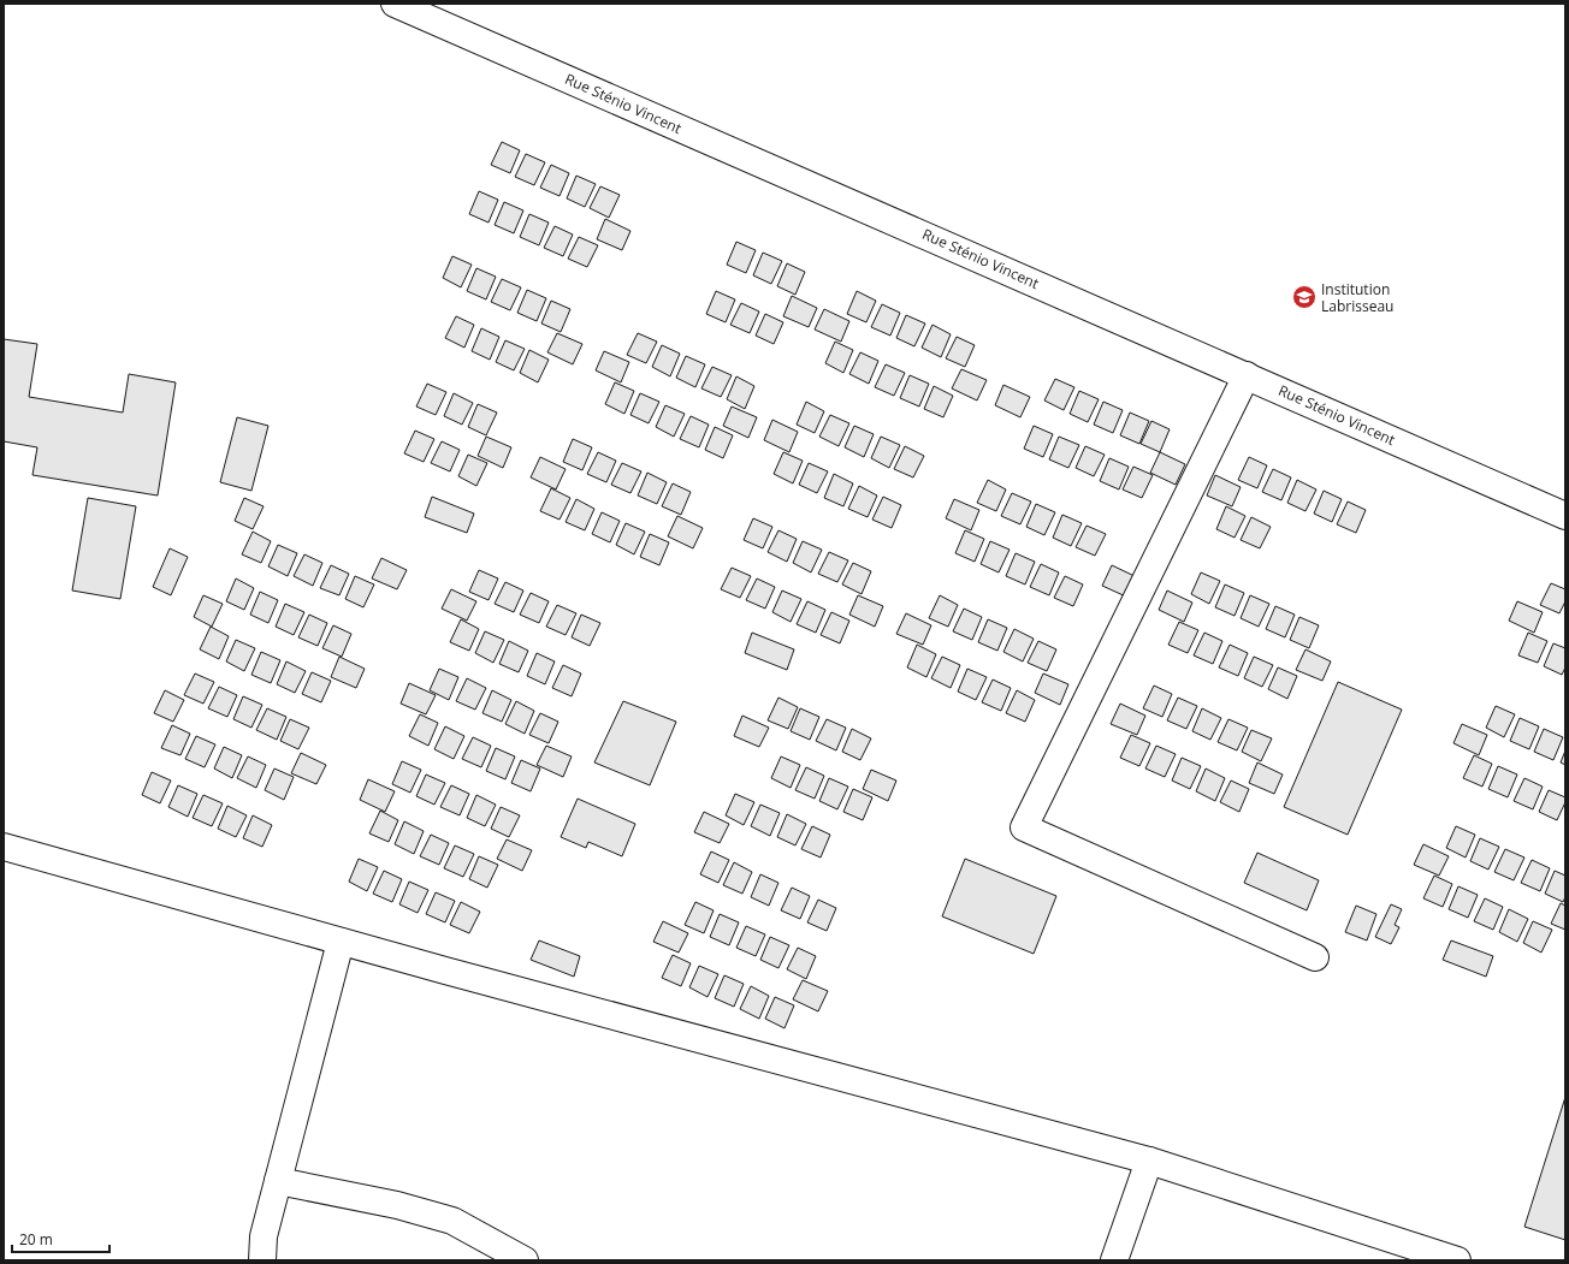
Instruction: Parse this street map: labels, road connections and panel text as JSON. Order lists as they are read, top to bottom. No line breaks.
{"streets":{"street":["Rue Sténio Vincent"]},"places":{"school or university":["Institution Labrisseau"]},"scale_bar":"20 m"}
